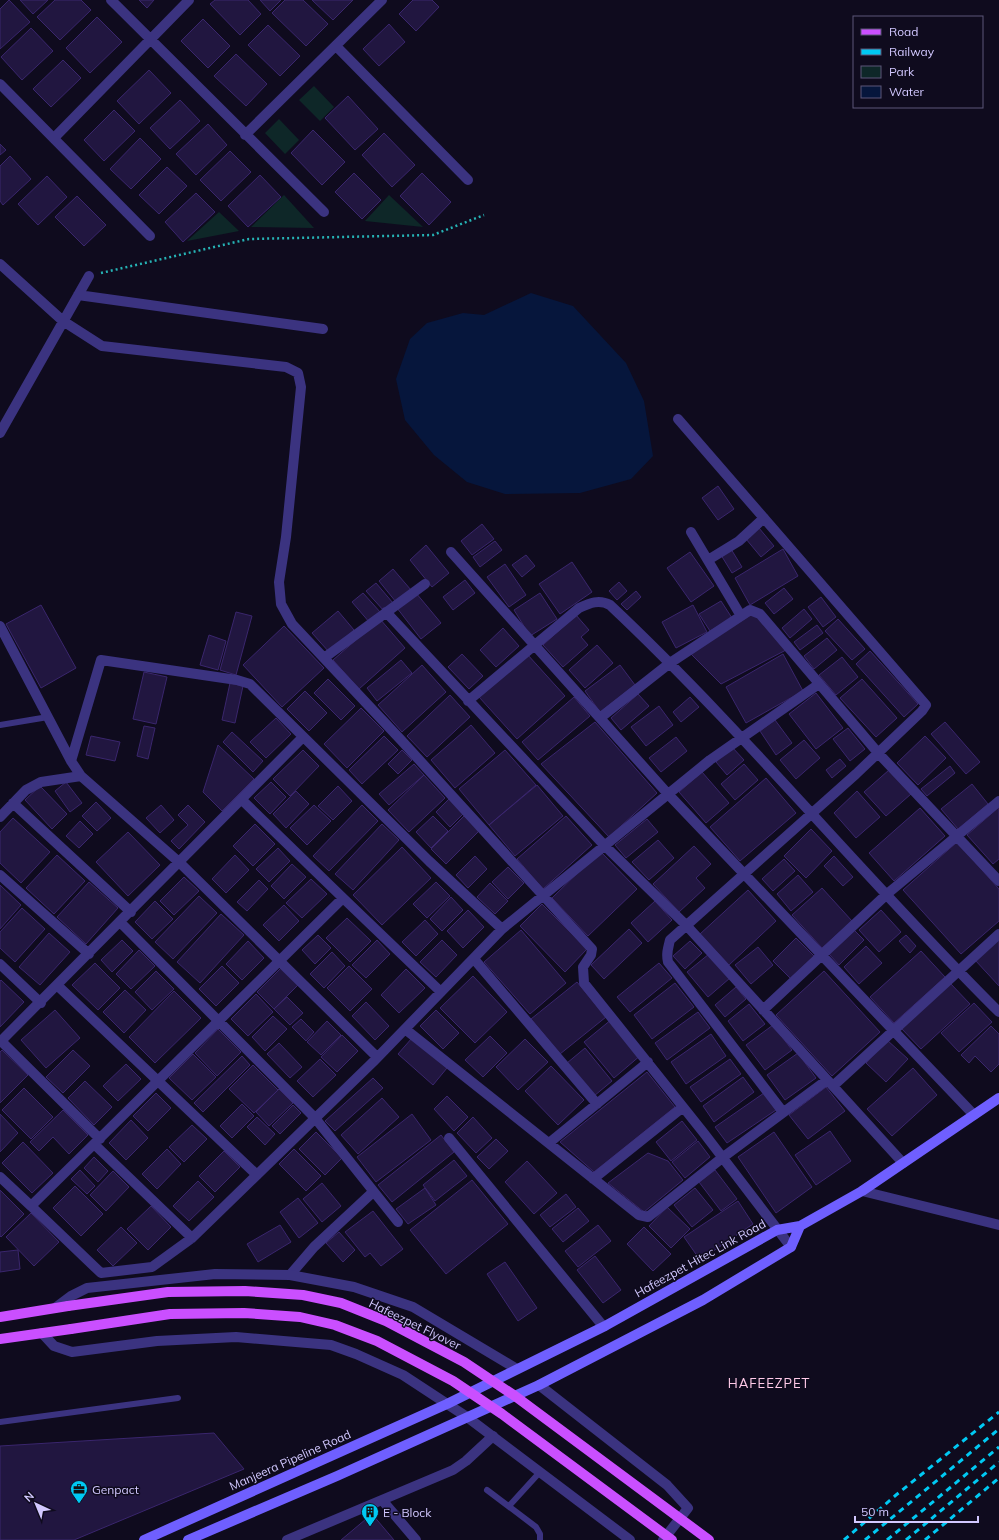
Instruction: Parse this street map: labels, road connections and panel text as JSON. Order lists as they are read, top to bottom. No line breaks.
{"streets":{"main road":["Hafeezpet Hitec Link Road","Hafeezpet Flyover","Manjeera Pipeline Road"]},"crossings":[["Hafeezpet Hitec Link Road","Manjeera Pipeline Road"]],"districts":["HAFEEZPET"],"places":{"office":["Genpact"],"building":["E - Block"]},"legend":["Road","Railway","Park","Water"],"scale_bar":"50 m","north":"top left"}
